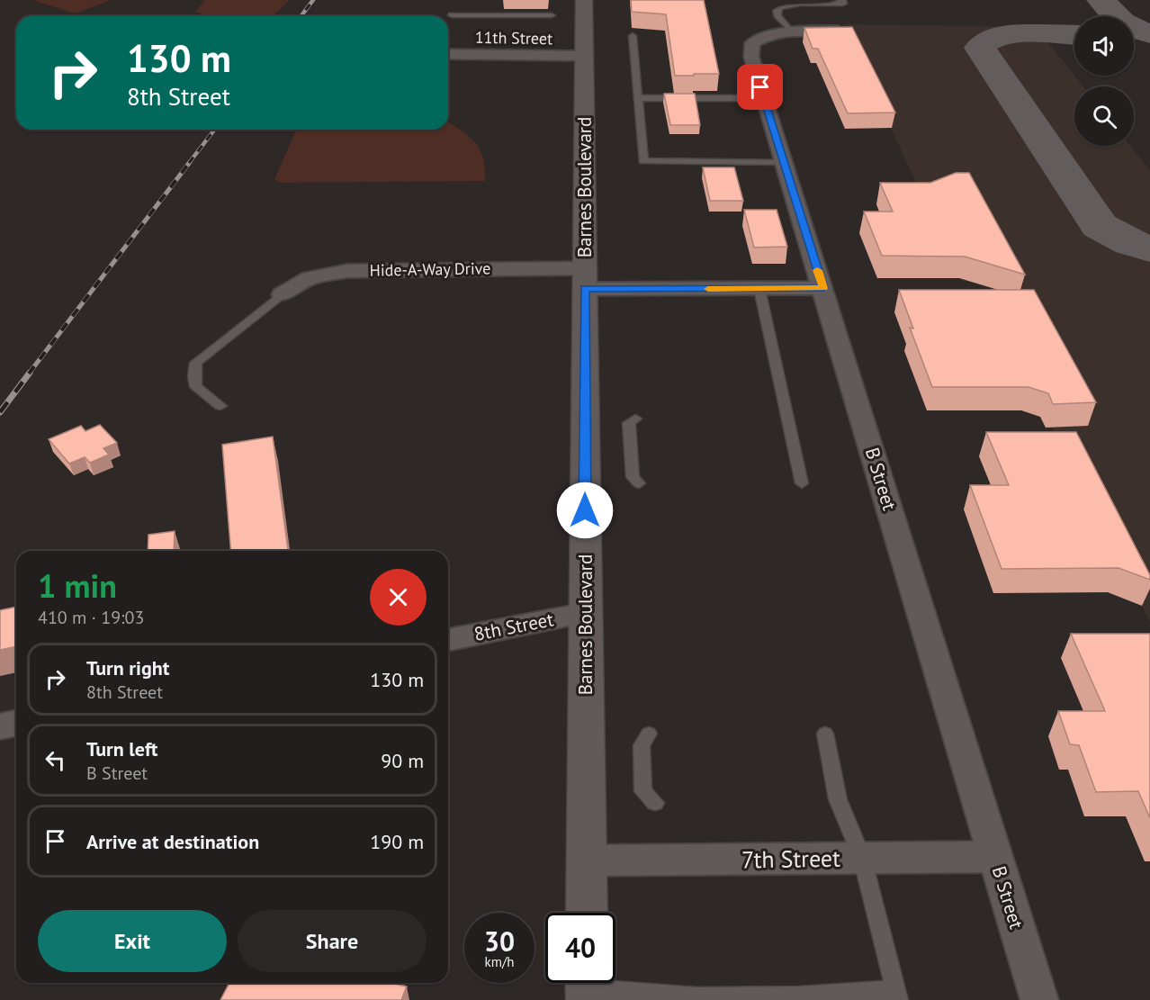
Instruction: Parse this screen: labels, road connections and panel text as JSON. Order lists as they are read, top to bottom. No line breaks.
{"streets":{"street":["11th Street","Barnes Boulevard","Hide-A-Way Drive","B Street","8th Street","7th Street"]},"crossings":[["11th Street","Barnes Boulevard"],["Barnes Boulevard","Hide-A-Way Drive"],["Barnes Boulevard","8th Street"],["Barnes Boulevard","7th Street"],["B Street","7th Street"]],"page":{"turn":["130 m","8th Street"],"heading":["1 min","410 m · 19:03"],"list":[{"name":"Turn right","note":"8th Street","value":"130 m"},{"name":"Turn left","note":"B Street","value":"90 m"},{"name":"Arrive at destination","value":"190 m"}],"buttons":["Exit","Share"],"speed":"30 km/h","limit":"40"}}
